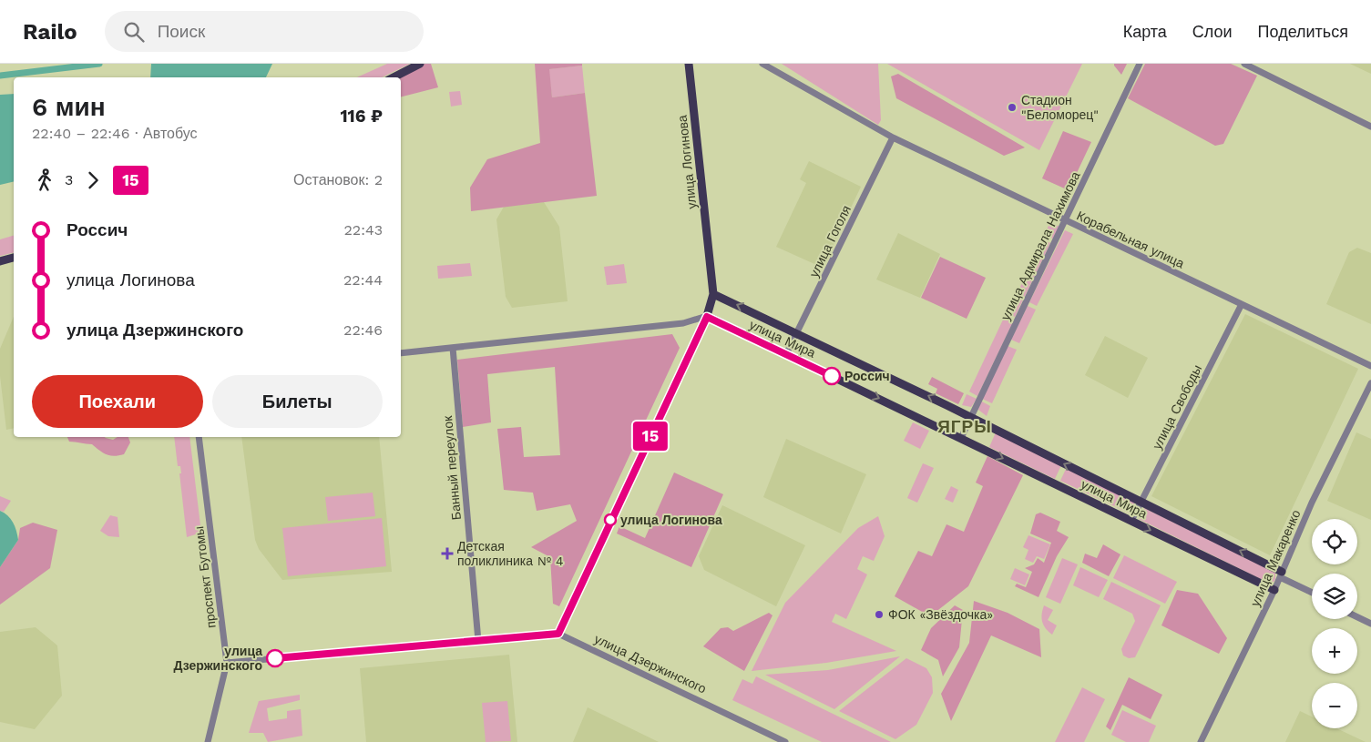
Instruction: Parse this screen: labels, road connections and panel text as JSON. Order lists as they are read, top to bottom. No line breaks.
{"streets":{"main road":["улица Логинова","улица Мира"],"street":["Корабельная улица","улица Гоголя","улица Адмирала Нахимова","улица Свободы","Банный переулок","улица Макаренко","проспект Бутомы","улица Дзержинского"]},"crossings":[["улица Логинова","улица Мира"],["улица Логинова","улица Дзержинского"],["Корабельная улица","улица Гоголя"],["Корабельная улица","улица Адмирала Нахимова"],["Корабельная улица","улица Свободы"],["улица Гоголя","улица Мира"],["улица Адмирала Нахимова","улица Мира"],["улица Мира","улица Свободы"],["улица Мира","улица Макаренко"]],"districts":["ЯГРЫ"],"places":{"other":["Стадион \"Беломорец\"","Россич","улица Логинова","ФОК «Звёздочка»","улица Дзержинского"],"health":["Детская поликлиника № 4"]},"lines":["bus line 15"],"page":{"header":"Railo","search":"Поиск","nav":["Карта","Слои","Поделиться"],"on_map":"15","heading":["6 мин","22:40 – 22:46 · Автобус","116 ₽"],"legs":["3","15","Остановок: 2"],"list":[{"name":"Россич","value":"22:43"},{"name":"улица Логинова","value":"22:44"},{"name":"улица Дзержинского","value":"22:46"}],"buttons":["Поехали","Билеты"],"map_buttons":["+","−"]}}
